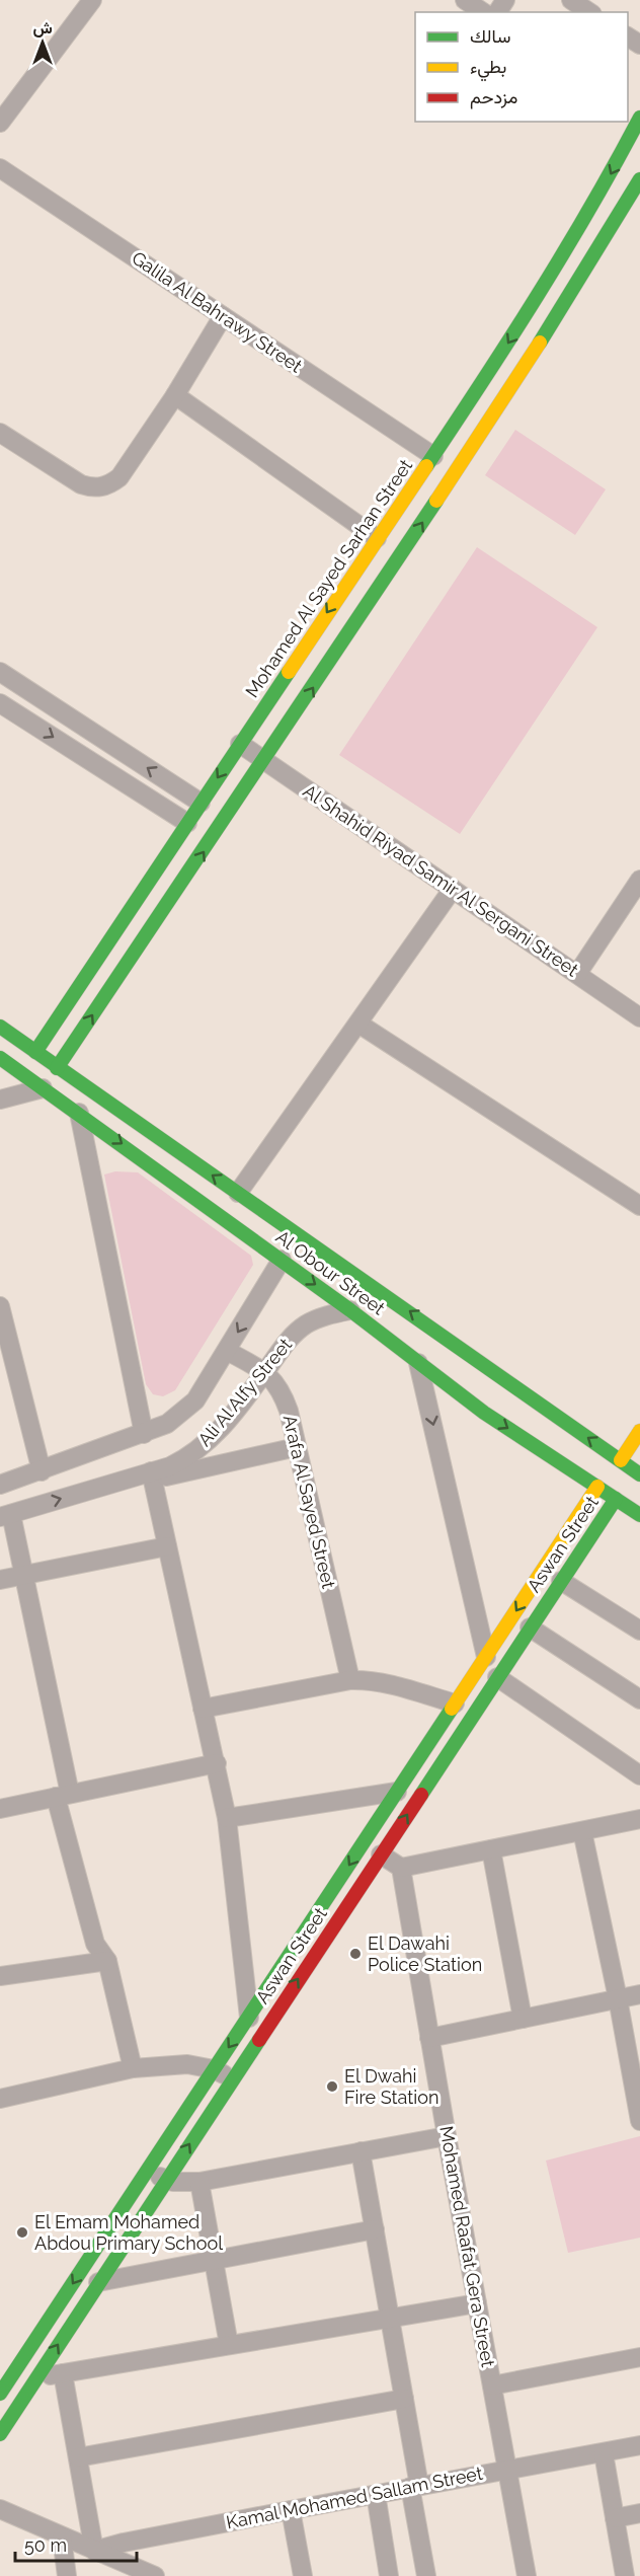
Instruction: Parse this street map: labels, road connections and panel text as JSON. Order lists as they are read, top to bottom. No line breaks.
{"streets":{"street":["Galila Al Bahrawy Street","Mohamed Al Sayed Sarhan Street","Al Shahid Riyad Samir Al Sergani Street","Al Obour Street","Ali Al Alfy Street","Arafa Al Sayed Street","Aswan Street","Mohamed Raafat Gera Street","Kamal Mohamed Sallam Street"]},"crossings":[["Galila Al Bahrawy Street","Mohamed Al Sayed Sarhan Street"],["Mohamed Al Sayed Sarhan Street","Al Shahid Riyad Samir Al Sergani Street"],["Mohamed Al Sayed Sarhan Street","Al Obour Street"],["Al Obour Street","Ali Al Alfy Street"],["Al Obour Street","Aswan Street"],["Ali Al Alfy Street","Arafa Al Sayed Street"],["Mohamed Raafat Gera Street","Kamal Mohamed Sallam Street"]],"places":["El Dawahi Police Station","El Dwahi Fire Station","El Emam Mohamed Abdou Primary School"],"legend":["سالك","بطيء","مزدحم"],"scale_bar":"50 m","north":"top"}
